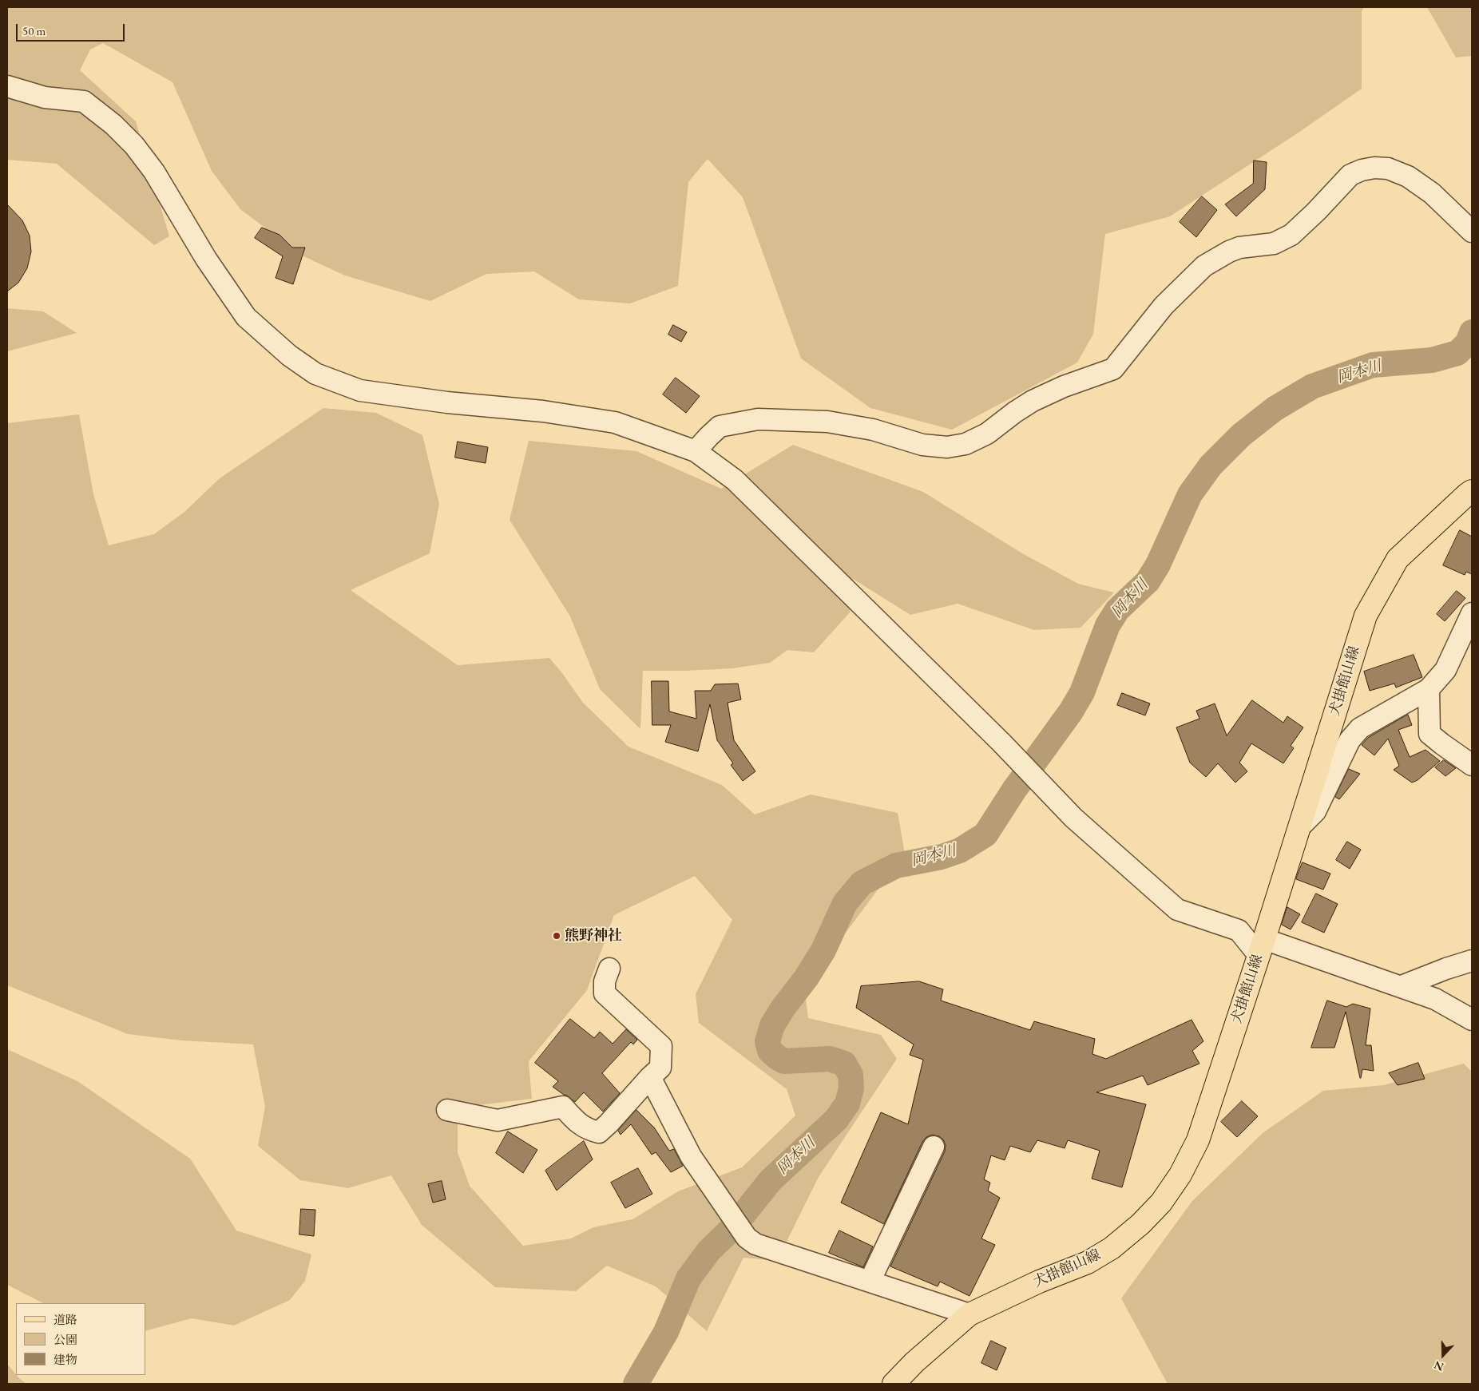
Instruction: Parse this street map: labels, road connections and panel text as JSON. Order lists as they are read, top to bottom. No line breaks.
{"streets":{"main road":["犬掛館山線"]},"water":["岡本川"],"places":["熊野神社"],"legend":["道路","公園","建物"],"scale_bar":"50 m","north":"bottom"}
